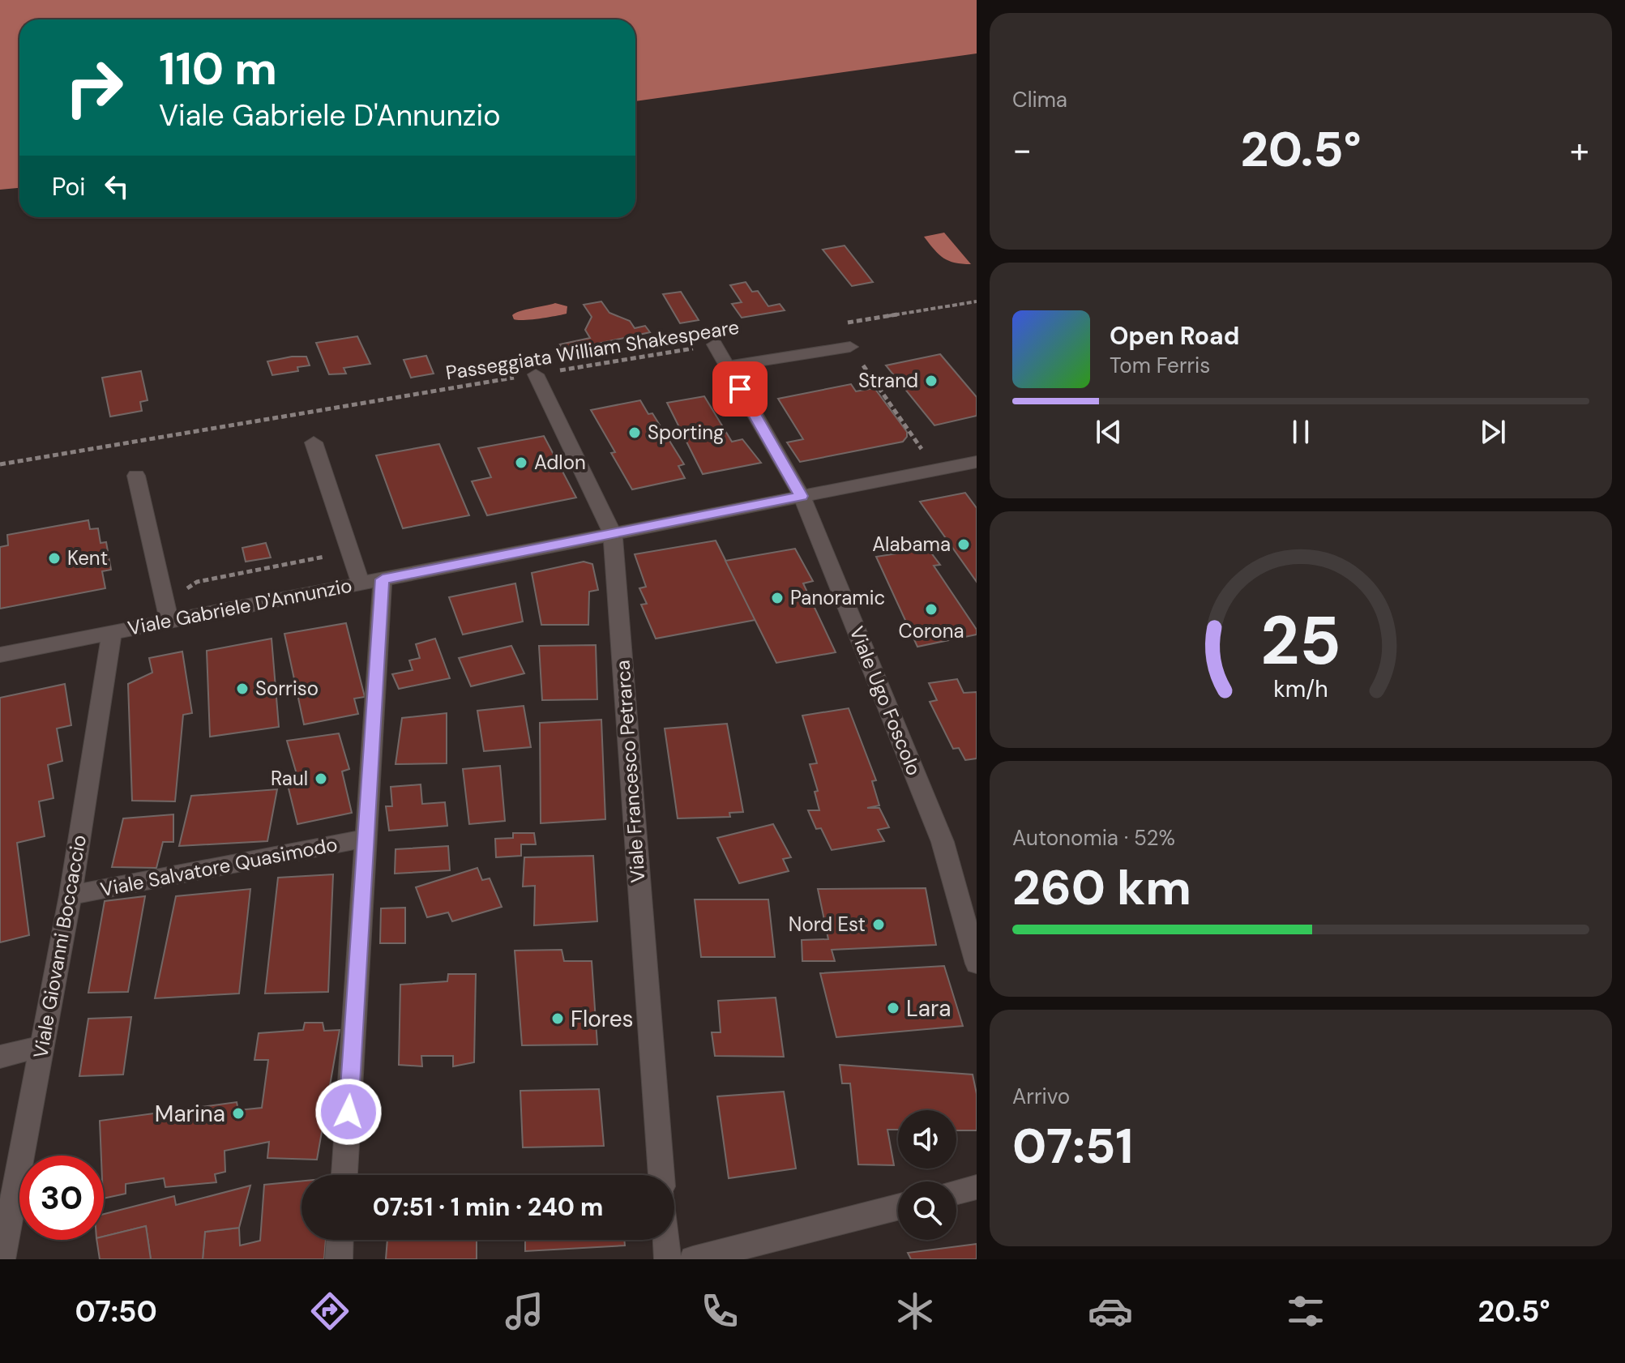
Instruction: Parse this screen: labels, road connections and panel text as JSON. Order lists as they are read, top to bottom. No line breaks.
{"streets":{"street":["Viale Gabriele D'Annunzio","Viale Ugo Foscolo","Viale Francesco Petrarca","Viale Salvatore Quasimodo","Viale Giovanni Boccaccio"],"path":["Passeggiata William Shakespeare"]},"crossings":[["Passeggiata William Shakespeare","Viale Ugo Foscolo"],["Passeggiata William Shakespeare","Viale Francesco Petrarca"],["Viale Gabriele D'Annunzio","Viale Ugo Foscolo"],["Viale Gabriele D'Annunzio","Viale Francesco Petrarca"],["Viale Gabriele D'Annunzio","Viale Giovanni Boccaccio"],["Viale Salvatore Quasimodo","Viale Giovanni Boccaccio"]],"places":["Strand","Sporting","Adlon","Alabama","Kent","Panoramic","Corona","Sorriso","Raul","Nord Est","Lara","Flores","Marina"],"page":{"tile":["Clima",["Autonomia · 52%","260 km"],["Arrivo","07:51"]],"turn":["110 m","Viale Gabriele D'Annunzio"],"heat":["−","20.5°","+"],"then":"Poi","song":["Open Road","Tom Ferris"],"limit":"30","trip":"07:51 · 1 min · 240 m","tabs":["07:50","20.5°"],"gauge":["25","km/h"]}}
